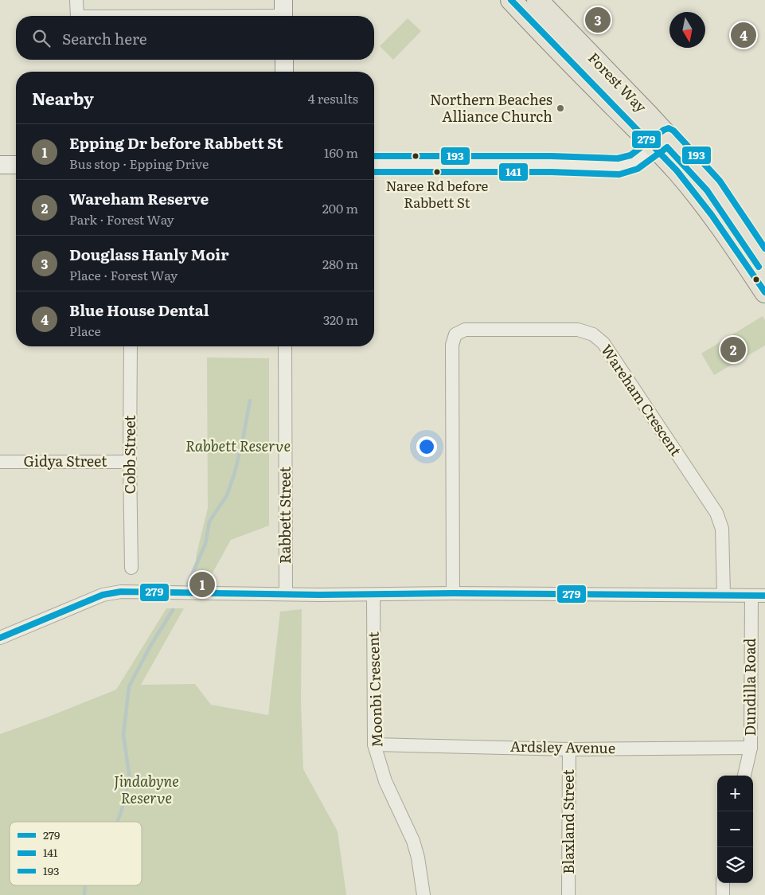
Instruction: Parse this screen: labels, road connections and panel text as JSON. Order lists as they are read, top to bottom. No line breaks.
{"streets":{"main road":["Forest Way"],"street":["Wareham Crescent","Cobb Street","Gidya Street","Rabbett Street","Dundilla Road","Moonbi Crescent","Ardsley Avenue","Blaxland Street"]},"crossings":[["Cobb Street","Gidya Street"],["Dundilla Road","Ardsley Avenue"],["Moonbi Crescent","Ardsley Avenue"],["Ardsley Avenue","Blaxland Street"]],"parks":["Rabbett Reserve","Jindabyne Reserve"],"places":["Northern Beaches Alliance Church","Naree Rd before Rabbett St"],"lines":["transit line 279","transit line 193","transit line 141"],"legend":["279","141","193"],"north":"bottom","page":{"pins":["3","4","2","1"],"search":"Search here","heading":["Nearby","4 results"],"list":[{"mark":"1","name":"Epping Dr before Rabbett St","note":"Bus stop · Epping Drive","value":"160 m"},{"mark":"2","name":"Wareham Reserve","note":"Park · Forest Way","value":"200 m"},{"mark":"3","name":"Douglass Hanly Moir","note":"Place · Forest Way","value":"280 m"},{"mark":"4","name":"Blue House Dental","note":"Place","value":"320 m"}],"map_buttons":["+","−"]}}
